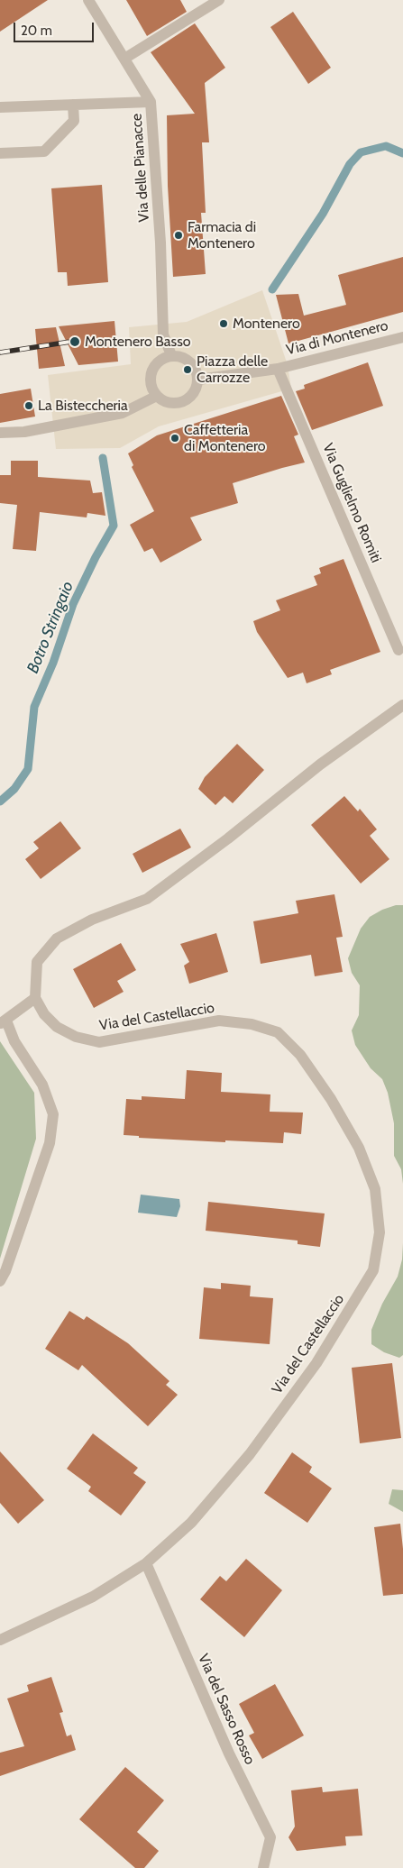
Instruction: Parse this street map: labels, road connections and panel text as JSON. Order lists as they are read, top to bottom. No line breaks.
{"streets":{"street":["Via delle Pianacce","Via di Montenero","Via Guglielmo Romiti","Via del Castellaccio","Via del Sasso Rosso"]},"crossings":[["Via delle Pianacce","Via di Montenero"],["Via di Montenero","Via Guglielmo Romiti"],["Via del Castellaccio","Via del Sasso Rosso"]],"water":["Botro Stringaio"],"places":["Farmacia di Montenero","Montenero","Montenero Basso","Piazza delle Carrozze","La Bisteccheria","Caffetteria di Montenero"],"scale_bar":"20 m"}
